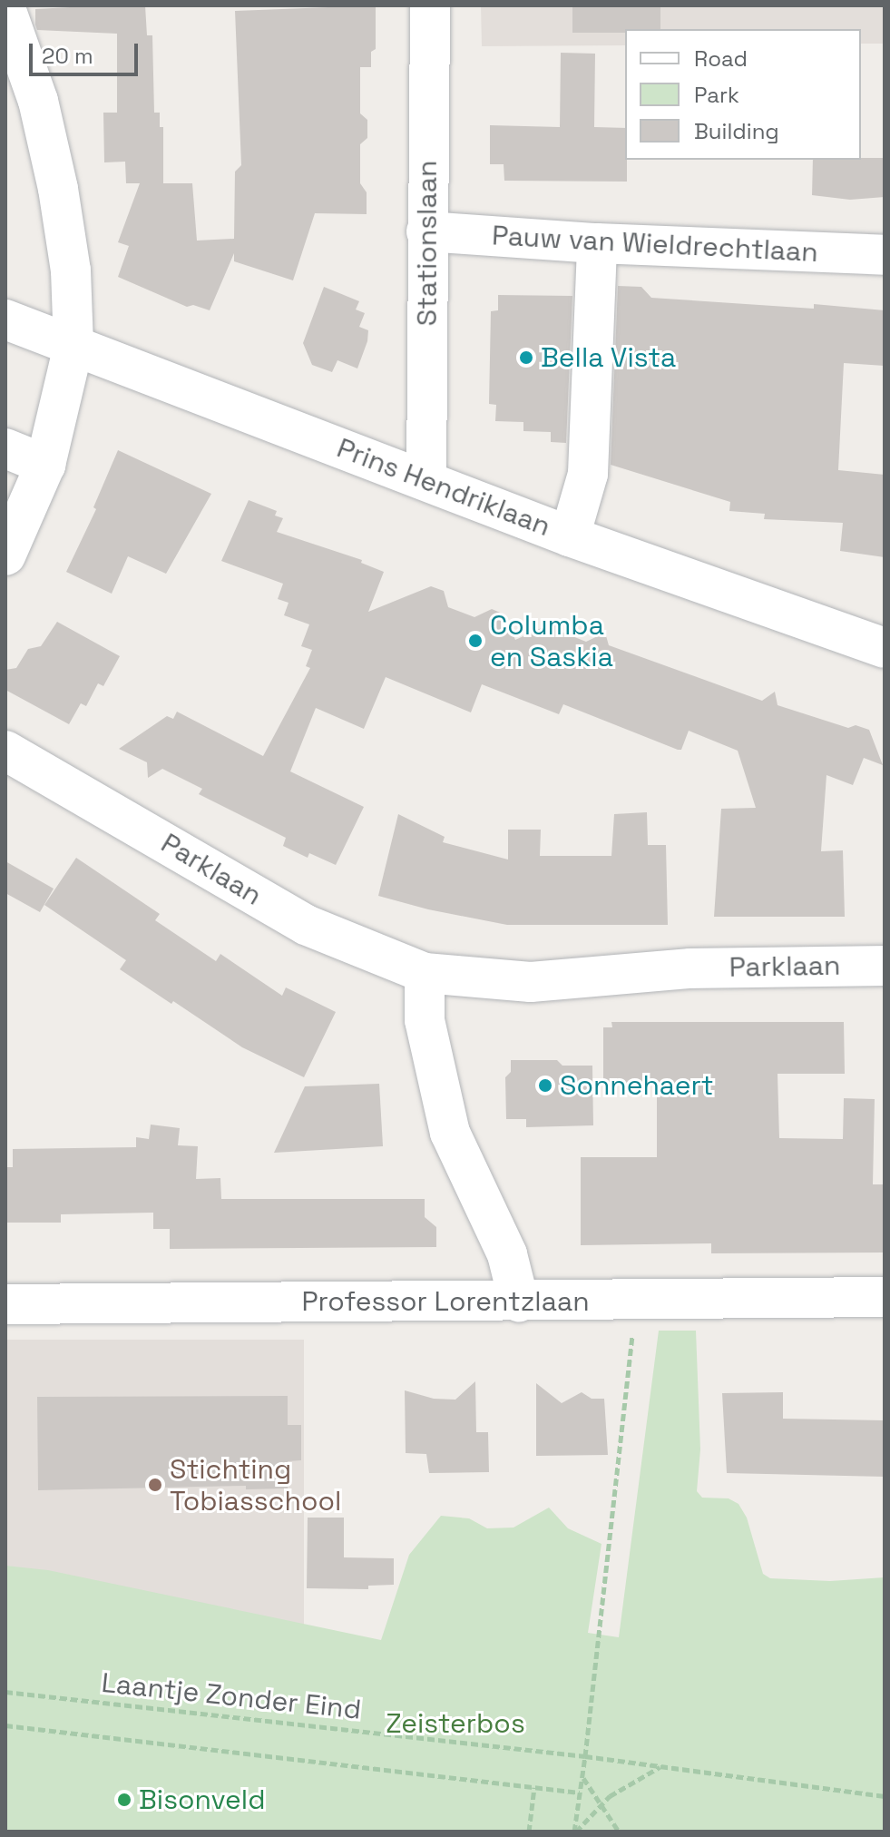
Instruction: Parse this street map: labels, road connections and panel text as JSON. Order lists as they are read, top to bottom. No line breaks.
{"streets":{"street":["Stationslaan","Pauw van Wieldrechtlaan","Prins Hendriklaan","Parklaan","Professor Lorentzlaan"],"path":["Laantje Zonder Eind"]},"crossings":[["Stationslaan","Pauw van Wieldrechtlaan"],["Stationslaan","Prins Hendriklaan"]],"parks":["Zeisterbos"],"places":["Bella Vista","Columba en Saskia","Sonnehaert","Stichting Tobiasschool","Bisonveld"],"legend":["Road","Park","Building"],"scale_bar":"20 m"}
